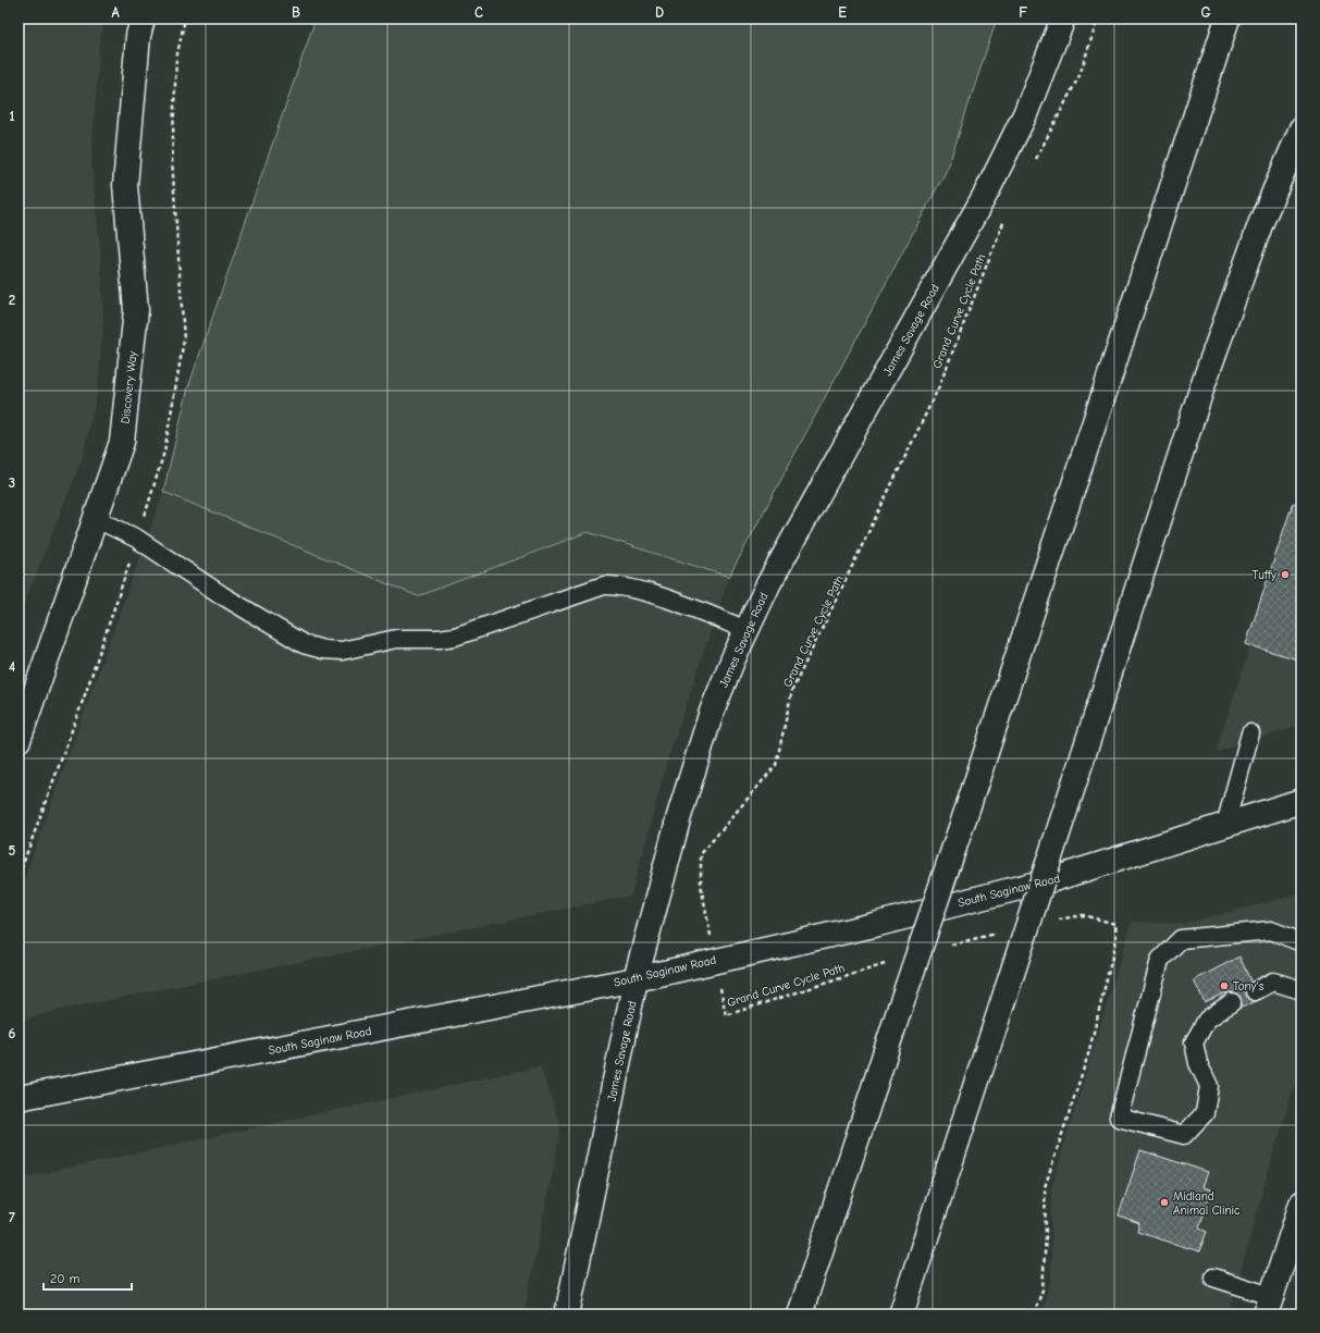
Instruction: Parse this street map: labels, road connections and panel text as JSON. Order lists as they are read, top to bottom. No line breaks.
{"streets":{"main road":["James Savage Road","Discovery Way","South Saginaw Road"],"path":["Grand Curve Cycle Path"]},"crossings":[["Grand Curve Cycle Path","South Saginaw Road"],["James Savage Road","South Saginaw Road"]],"places":["Tuffy","Tony's","Midland Animal Clinic"],"scale_bar":"20 m","grid":{"columns":["A","B","C","D","E","F","G"],"rows":["1","2","3","4","5","6","7"]}}
